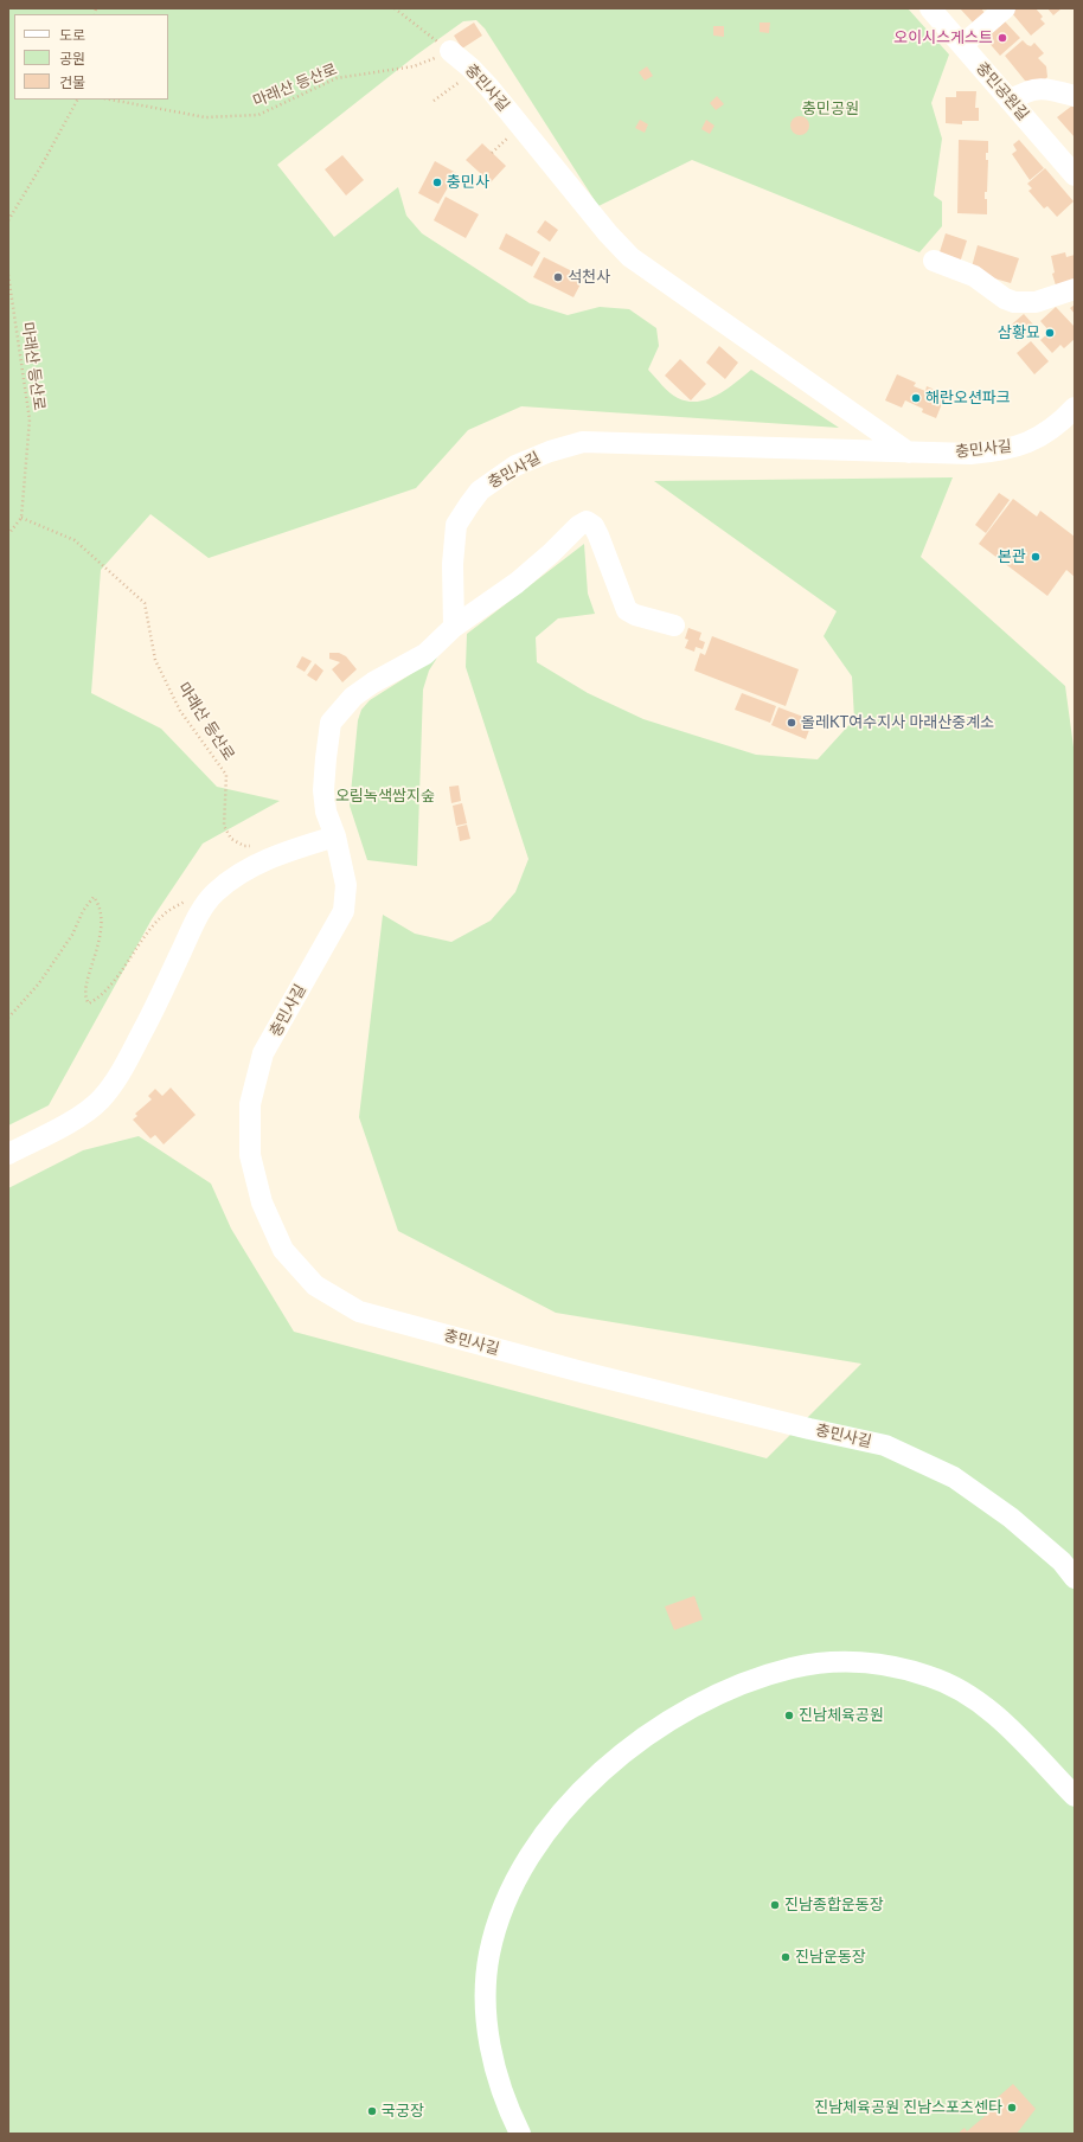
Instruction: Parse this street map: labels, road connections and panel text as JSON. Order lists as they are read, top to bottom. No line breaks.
{"streets":{"street":["충민사길","충민공원길"],"path":["마래산 등산로"]},"crossings":[["마래산 등산로","충민사길"]],"parks":["충민공원","오림녹색쌈지숲"],"places":["오이시스게스트","충민사","석천사","삼황묘","해란오션파크","본관","올레KT여수지사 마래산중계소","진남체육공원","진남종합운동장","진남운동장","진남체육공원 진남스포츠센타","국궁장"],"legend":["도로","공원","건물"]}
